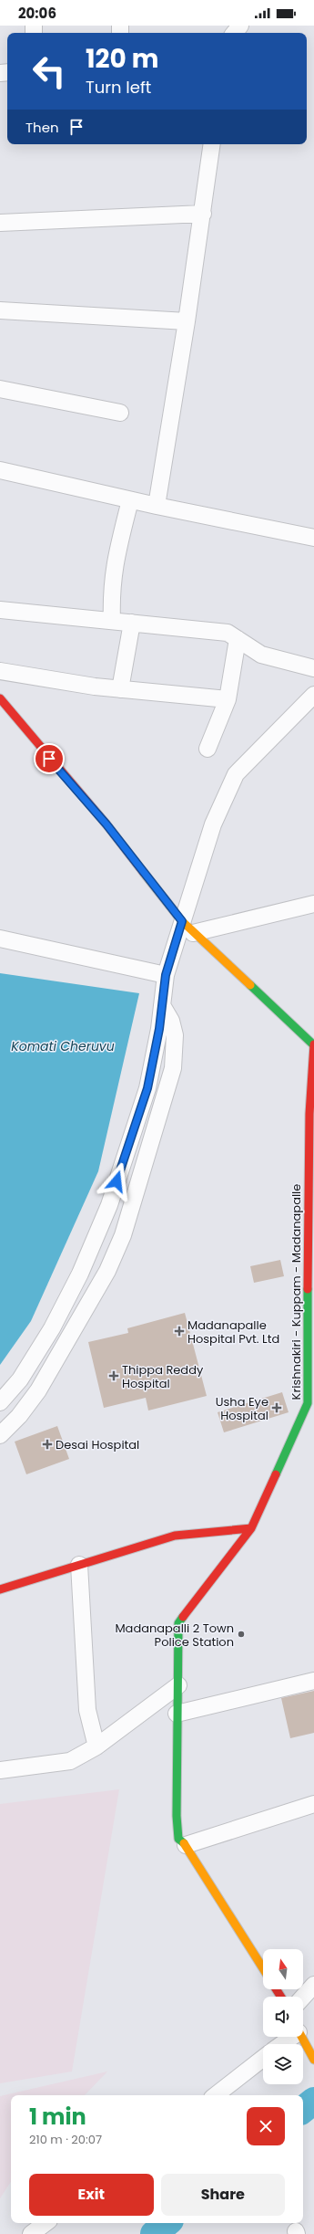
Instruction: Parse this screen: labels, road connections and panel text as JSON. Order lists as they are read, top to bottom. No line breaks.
{"streets":{"main road":["Krishnakiri - Kuppam - Madanapalle"]},"water":["Komati Cheruvu"],"places":{"health":["Madanapalle Hospital Pvt. Ltd","Thippa Reddy Hospital","Usha Eye Hospital","Desai Hospital"],"other":["Madanapalli 2 Town Police Station"]},"north":"top","page":{"status":"20:06","turn":["120 m","Turn left"],"then":"Then","heading":["1 min","210 m · 20:07"],"buttons":["Exit","Share"]}}
